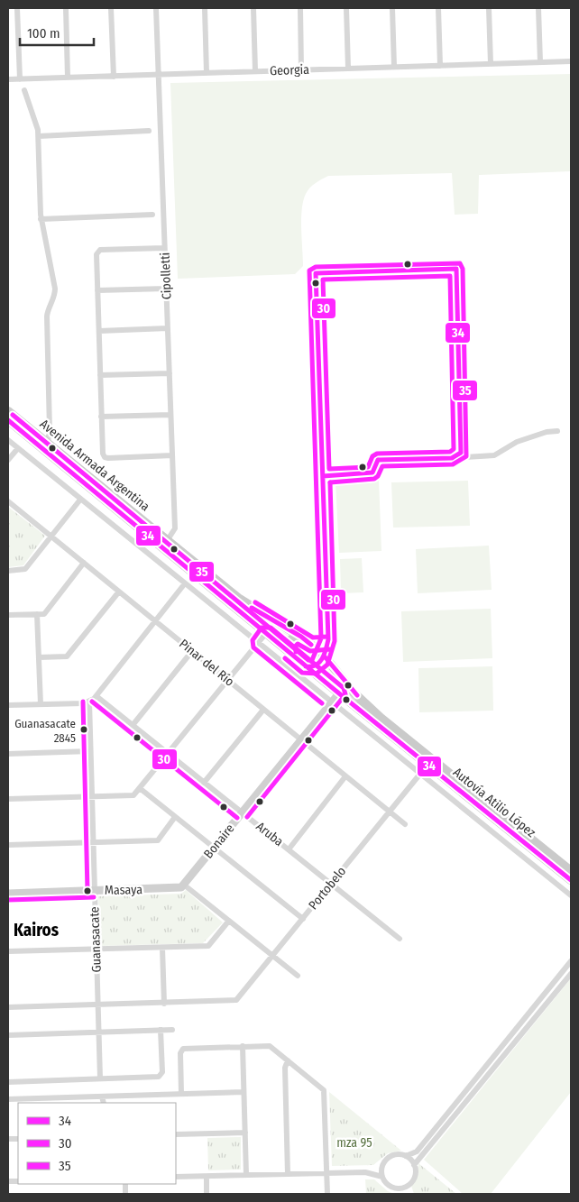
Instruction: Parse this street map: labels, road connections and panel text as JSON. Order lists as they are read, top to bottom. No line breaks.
{"streets":{"main road":["Avenida Armada Argentina","Autovía Atilio López"],"street":["Georgia","Cipolletti","Pinar del Río","Aruba","Bonaire","Portobelo","Masaya","Guanasacate"]},"crossings":[["Georgia","Cipolletti"],["Cipolletti","Avenida Armada Argentina"],["Avenida Armada Argentina","Autovía Atilio López"],["Avenida Armada Argentina","Bonaire"],["Pinar del Río","Bonaire"],["Pinar del Río","Portobelo"],["Autovía Atilio López","Bonaire"],["Aruba","Bonaire"],["Aruba","Portobelo"],["Bonaire","Masaya"],["Masaya","Guanasacate"]],"districts":["Kairos"],"parks":["mza 95"],"places":["Guanasacate 2845"],"lines":["transit line 35","transit line 34","transit line 30"],"legend":["34","30","35"],"scale_bar":"100 m"}
